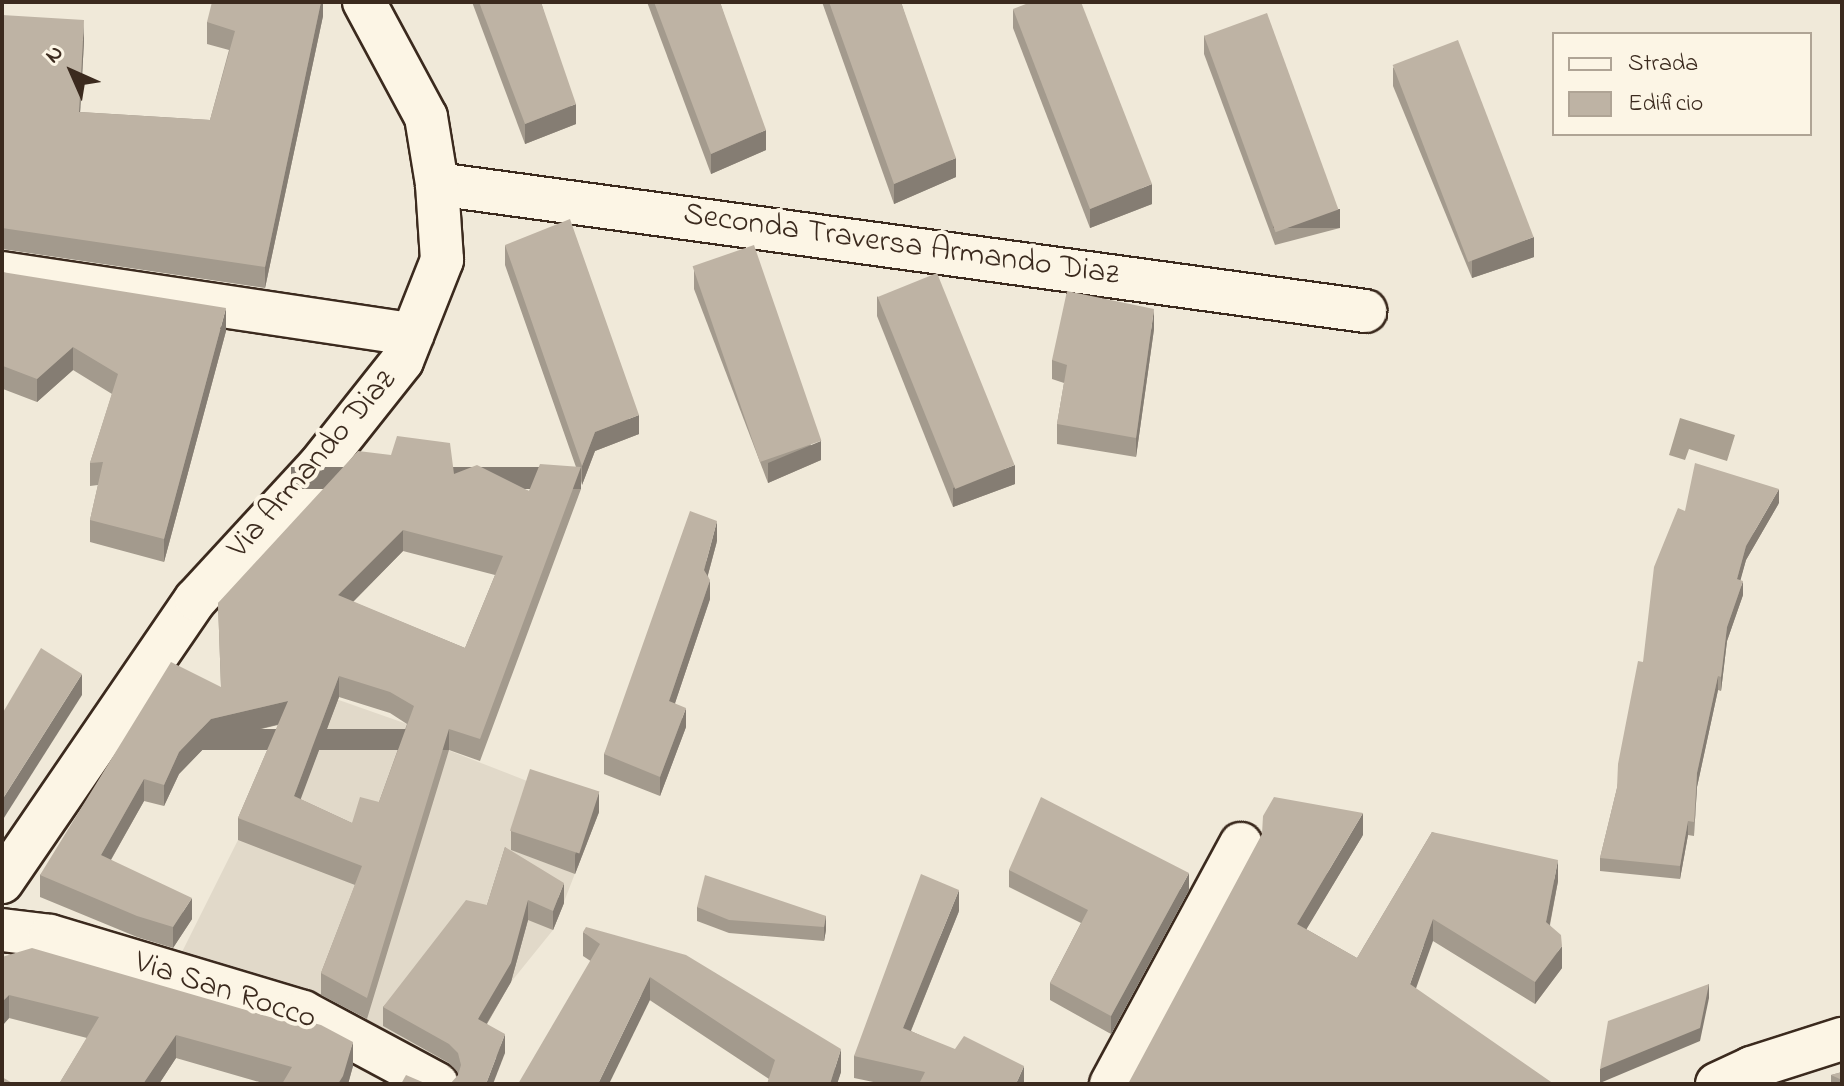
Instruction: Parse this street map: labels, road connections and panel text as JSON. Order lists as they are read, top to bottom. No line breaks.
{"streets":{"street":["Seconda Traversa Armando Diaz","Via Armando Diaz","Via San Rocco"]},"crossings":[["Seconda Traversa Armando Diaz","Via Armando Diaz"]],"legend":["Strada","Edificio"],"north":"top left"}
